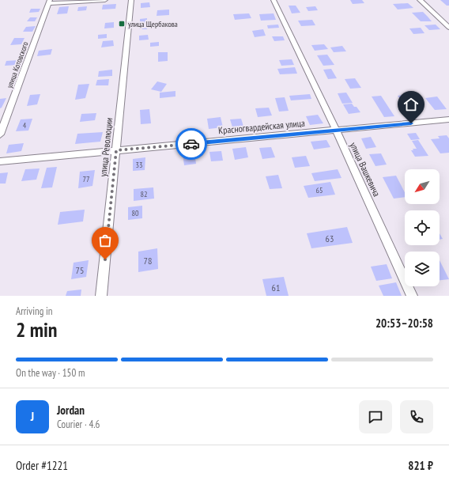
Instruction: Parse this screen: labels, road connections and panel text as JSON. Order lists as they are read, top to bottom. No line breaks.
{"streets":{"street":["улица Котовского","Красногвардейская улица","улица Революции","улица Вашкевича"]},"crossings":[["Красногвардейская улица","улица Революции"],["Красногвардейская улица","улица Вашкевича"]],"places":{"transit":["улица Щербакова"]},"house_numbers":["4","33","77","65","82","80","63","78","75","61"],"north":"bottom left","page":{"heading":["2 min","Arriving in","20:53–20:58"],"panel":["Jordan","Courier · 4.6","Order #1221","821 ₽"],"bar":"On the way · 150 m","round":"J"}}
